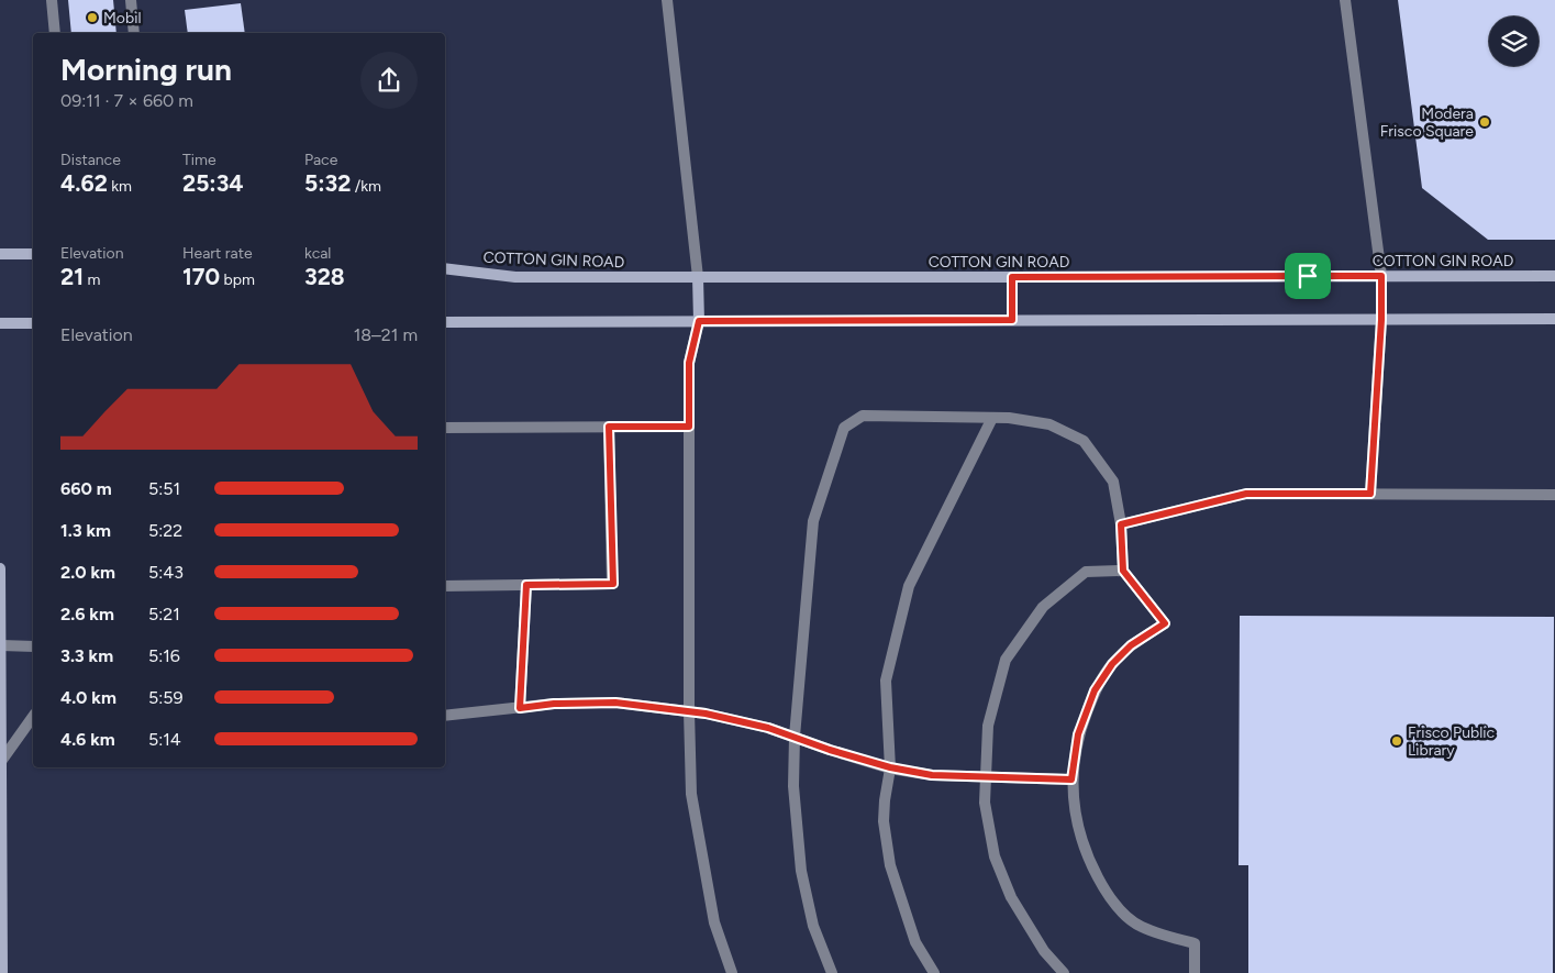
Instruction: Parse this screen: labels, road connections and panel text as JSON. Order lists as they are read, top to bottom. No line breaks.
{"streets":{"street":["COTTON GIN ROAD"]},"places":["Mobil","Modera Frisco Square","Frisco Public Library"],"page":{"heading":["Morning run","09:11 · 7 × 660 m"],"stats":[["Distance","4.62 km"],["Time","25:34"],["Pace","5:32 /km"],["Elevation","21 m"],["Heart rate","170 bpm"],["kcal","328"]],"chart":["Elevation","18–21 m"],"list":[{"name":"660 m","note":"5:51"},{"name":"1.3 km","note":"5:22"},{"name":"2.0 km","note":"5:43"},{"name":"2.6 km","note":"5:21"},{"name":"3.3 km","note":"5:16"},{"name":"4.0 km","note":"5:59"},{"name":"4.6 km","note":"5:14"}]}}
